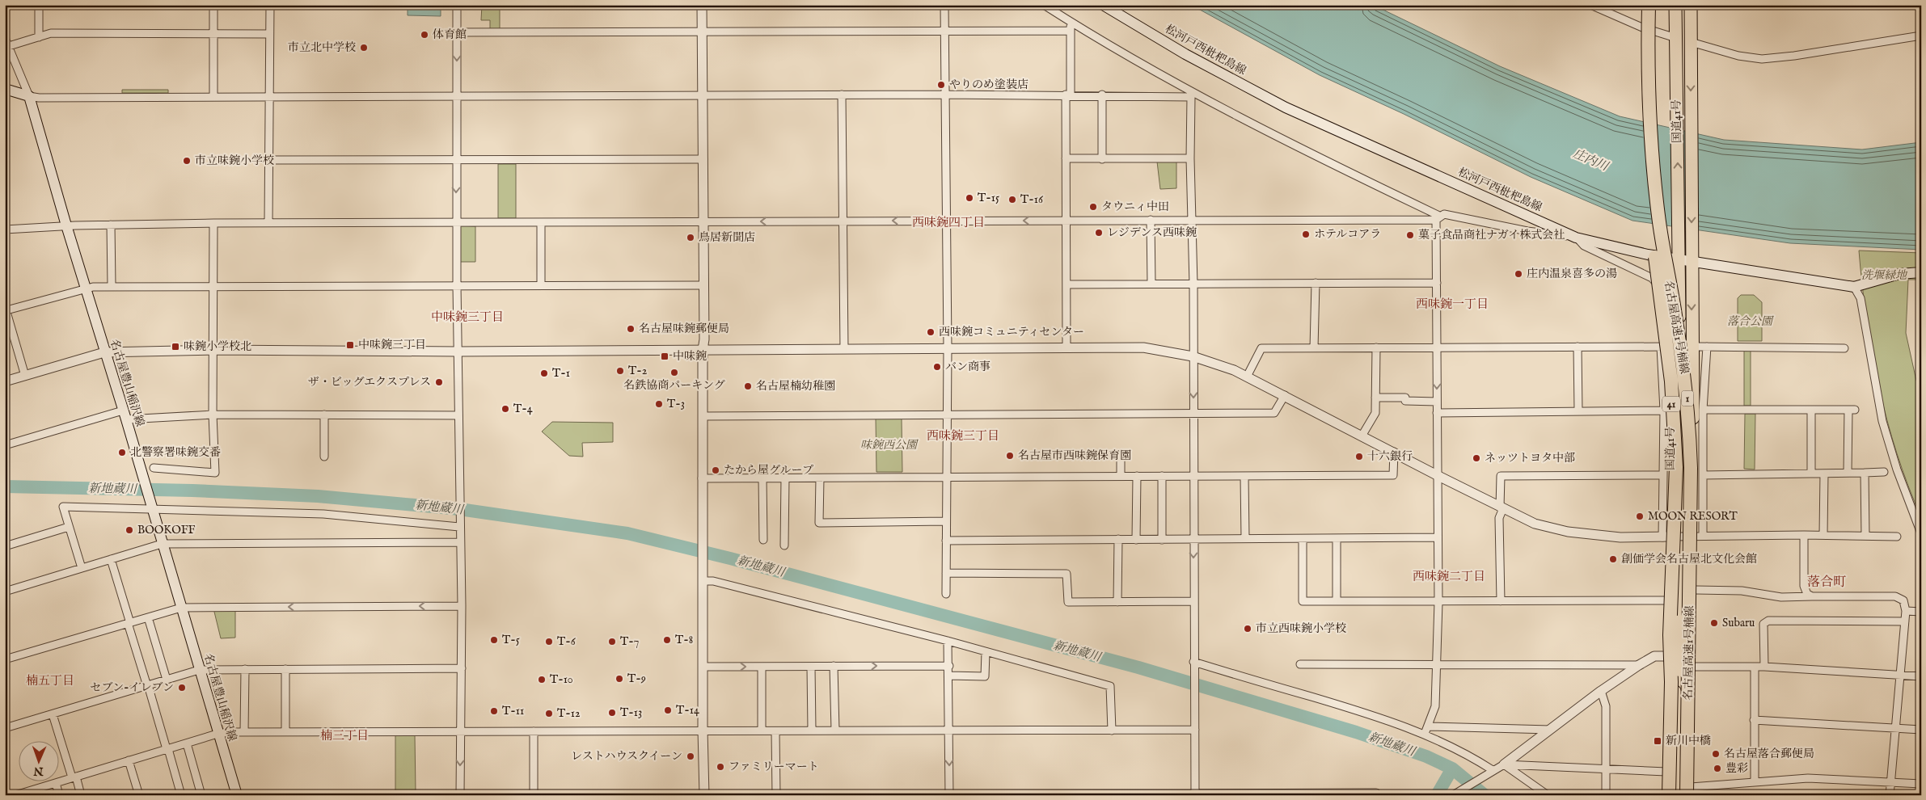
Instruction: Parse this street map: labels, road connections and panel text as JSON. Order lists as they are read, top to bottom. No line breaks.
{"streets":{"highway":["国道41号","名古屋高速1号楠線","1","41"],"main road":["松河戸西枇杷島線","名古屋豊山稲沢線"]},"crossings":[["松河戸西枇杷島線","国道41号"],["国道41号","名古屋高速1号楠線"]],"districts":["西味鋺四丁目","西味鋺一丁目","中味鋺三丁目","西味鋺三丁目","西味鋺二丁目","落合町","楠五丁目","楠三丁目"],"water":["庄内川","新地蔵川"],"parks":["洗堰緑地","落合公園","味鋺西公園"],"places":{"other":["体育館","市立北中学校","やりのめ塗装店","市立味鋺小学校","T-15","T-16","タウニィ中田","レジデンス西味鋺","ホテルコアラ","菓子食品商社ナガイ株式会社","鳥居新聞店","庄内温泉喜多の湯","名古屋味鋺郵便局","西味鋺コミュニティセンター","バン商事","T-2","名鉄協商パーキング","T-1","ザ・ビッグエクスプレス","名古屋楠幼稚園","T-3","T-4","北警察署味鋺交番","名古屋市西味鋺保育園","十六銀行","ネッツトヨタ中部","たから屋グループ","MOON RESORT","BOOKOFF","創価学会名古屋北文化会館","Subaru","市立西味鋺小学校","T-5","T-8","T-6","T-7","T-9","T-10","セブン-イレブン","T-14","T-11","T-13","T-12","名古屋落合郵便局","レストハウスクイーン","ファミリーマート","豊彩"],"transit":["中味鋺三丁目","味鋺小学校北","中味鋺","新川中橋"]},"north":"bottom"}
